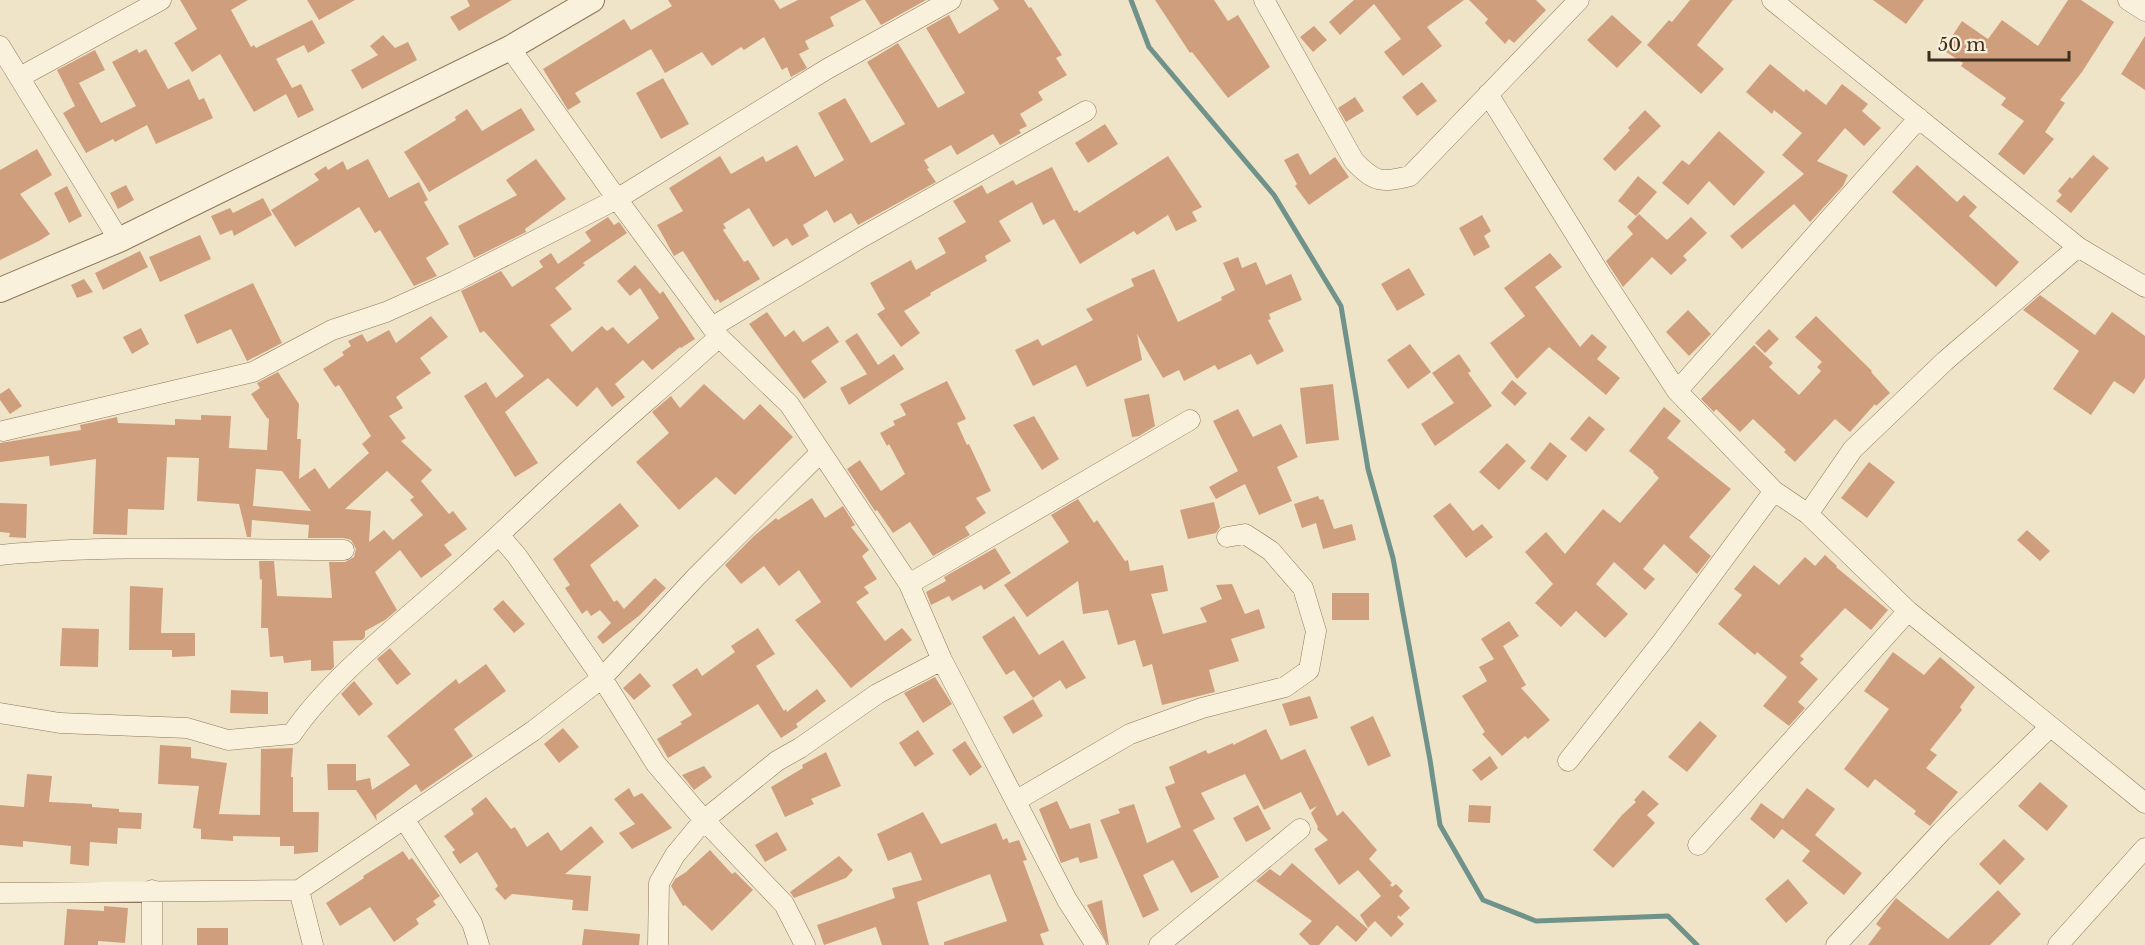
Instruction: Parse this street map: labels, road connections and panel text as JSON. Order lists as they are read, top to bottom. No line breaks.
{"scale_bar":"50 m"}
